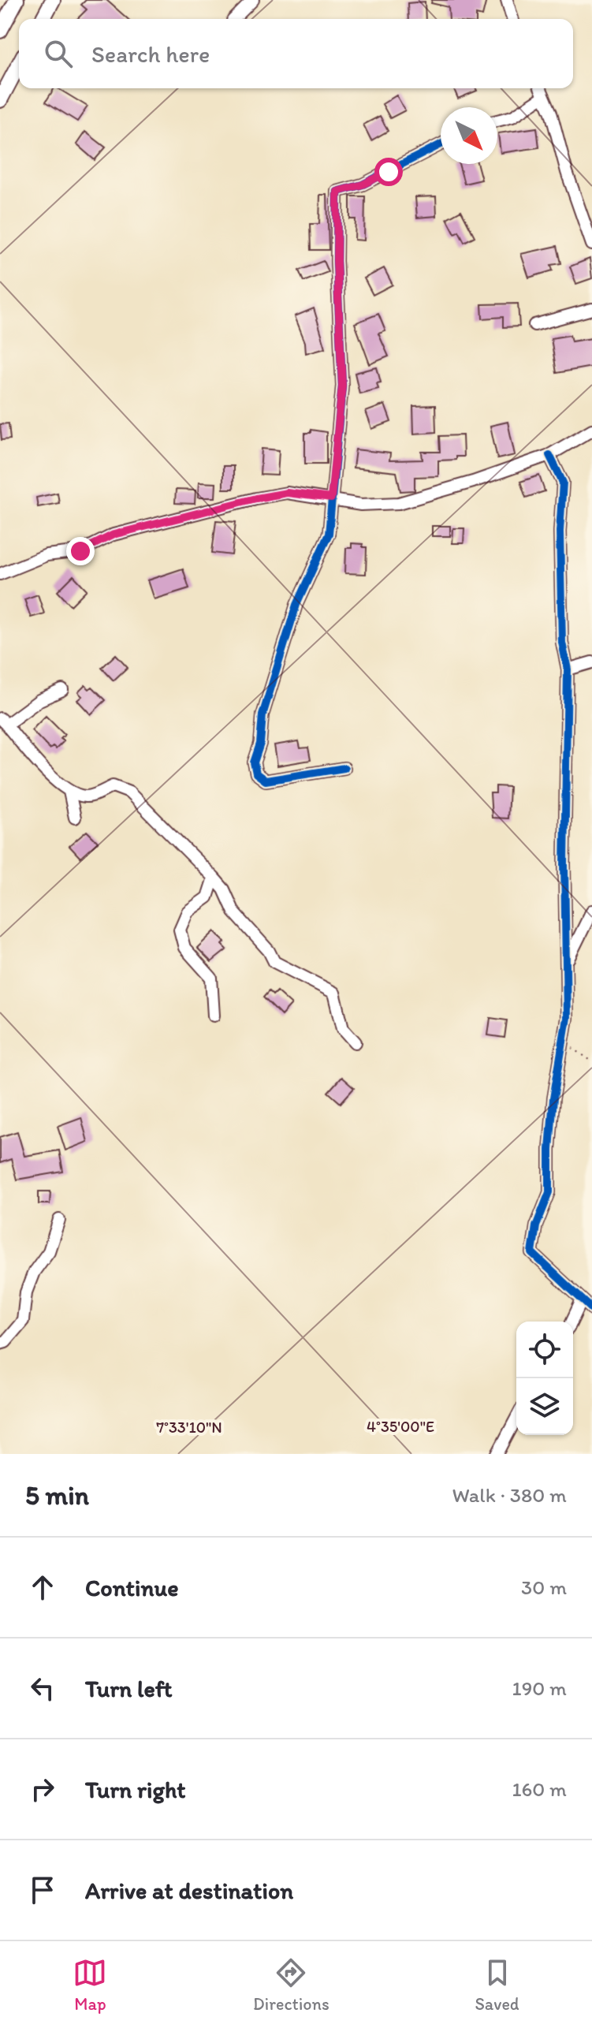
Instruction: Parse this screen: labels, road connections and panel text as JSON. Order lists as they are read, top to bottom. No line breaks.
{"north":"bottom right","page":{"search":"Search here","heading":["5 min","Walk · 380 m"],"list":[["Continue","30 m"],["Turn left","190 m"],["Turn right","160 m"],"Arrive at destination"],"nav":["Map","Directions","Saved"]},"coordinates":["4°35'00\"E","7°33'10\"N"]}
